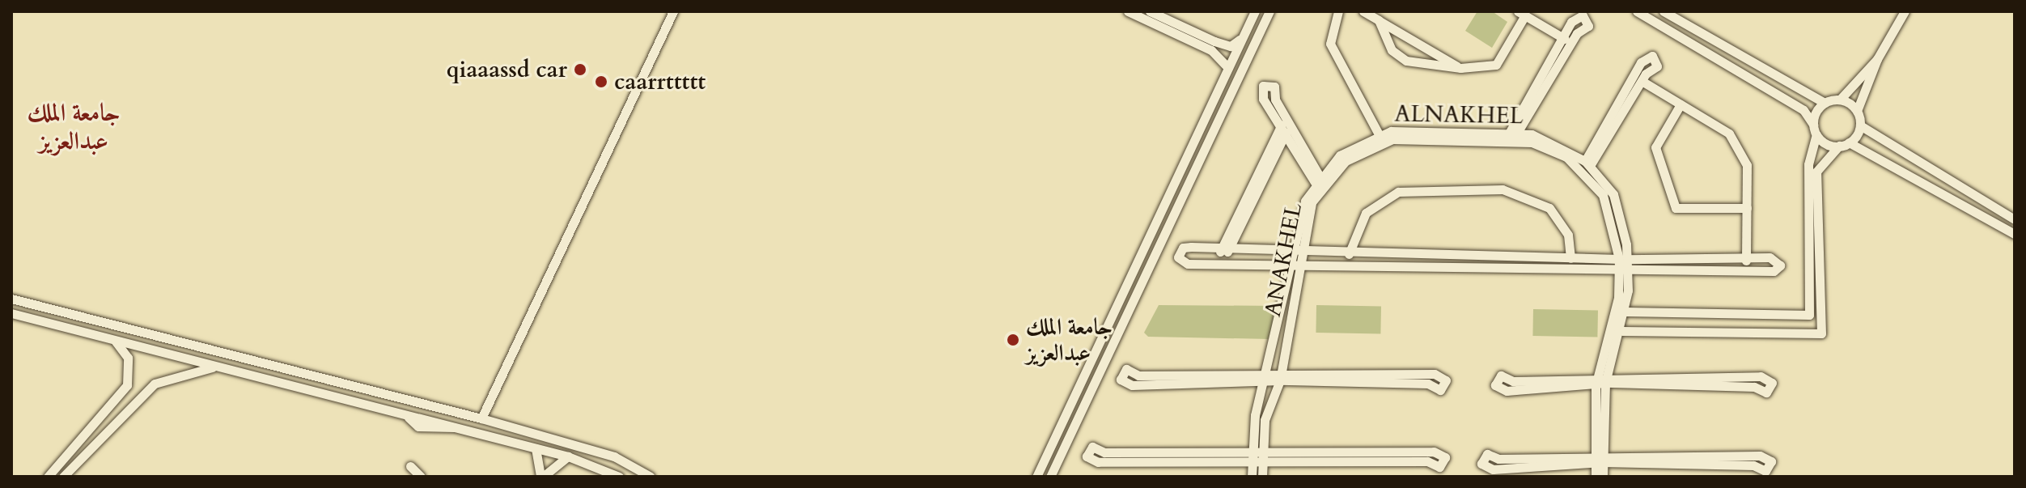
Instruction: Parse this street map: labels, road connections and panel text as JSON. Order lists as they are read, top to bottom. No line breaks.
{"streets":{"street":["ALNAKHEL","ANAKHEL"]},"crossings":[["ALNAKHEL","ANAKHEL"]],"districts":["جامعة الملك عبدالعزيز"],"places":["qiaaassd car","caarrttttt","جامعة الملك عبدالعزيز"]}
